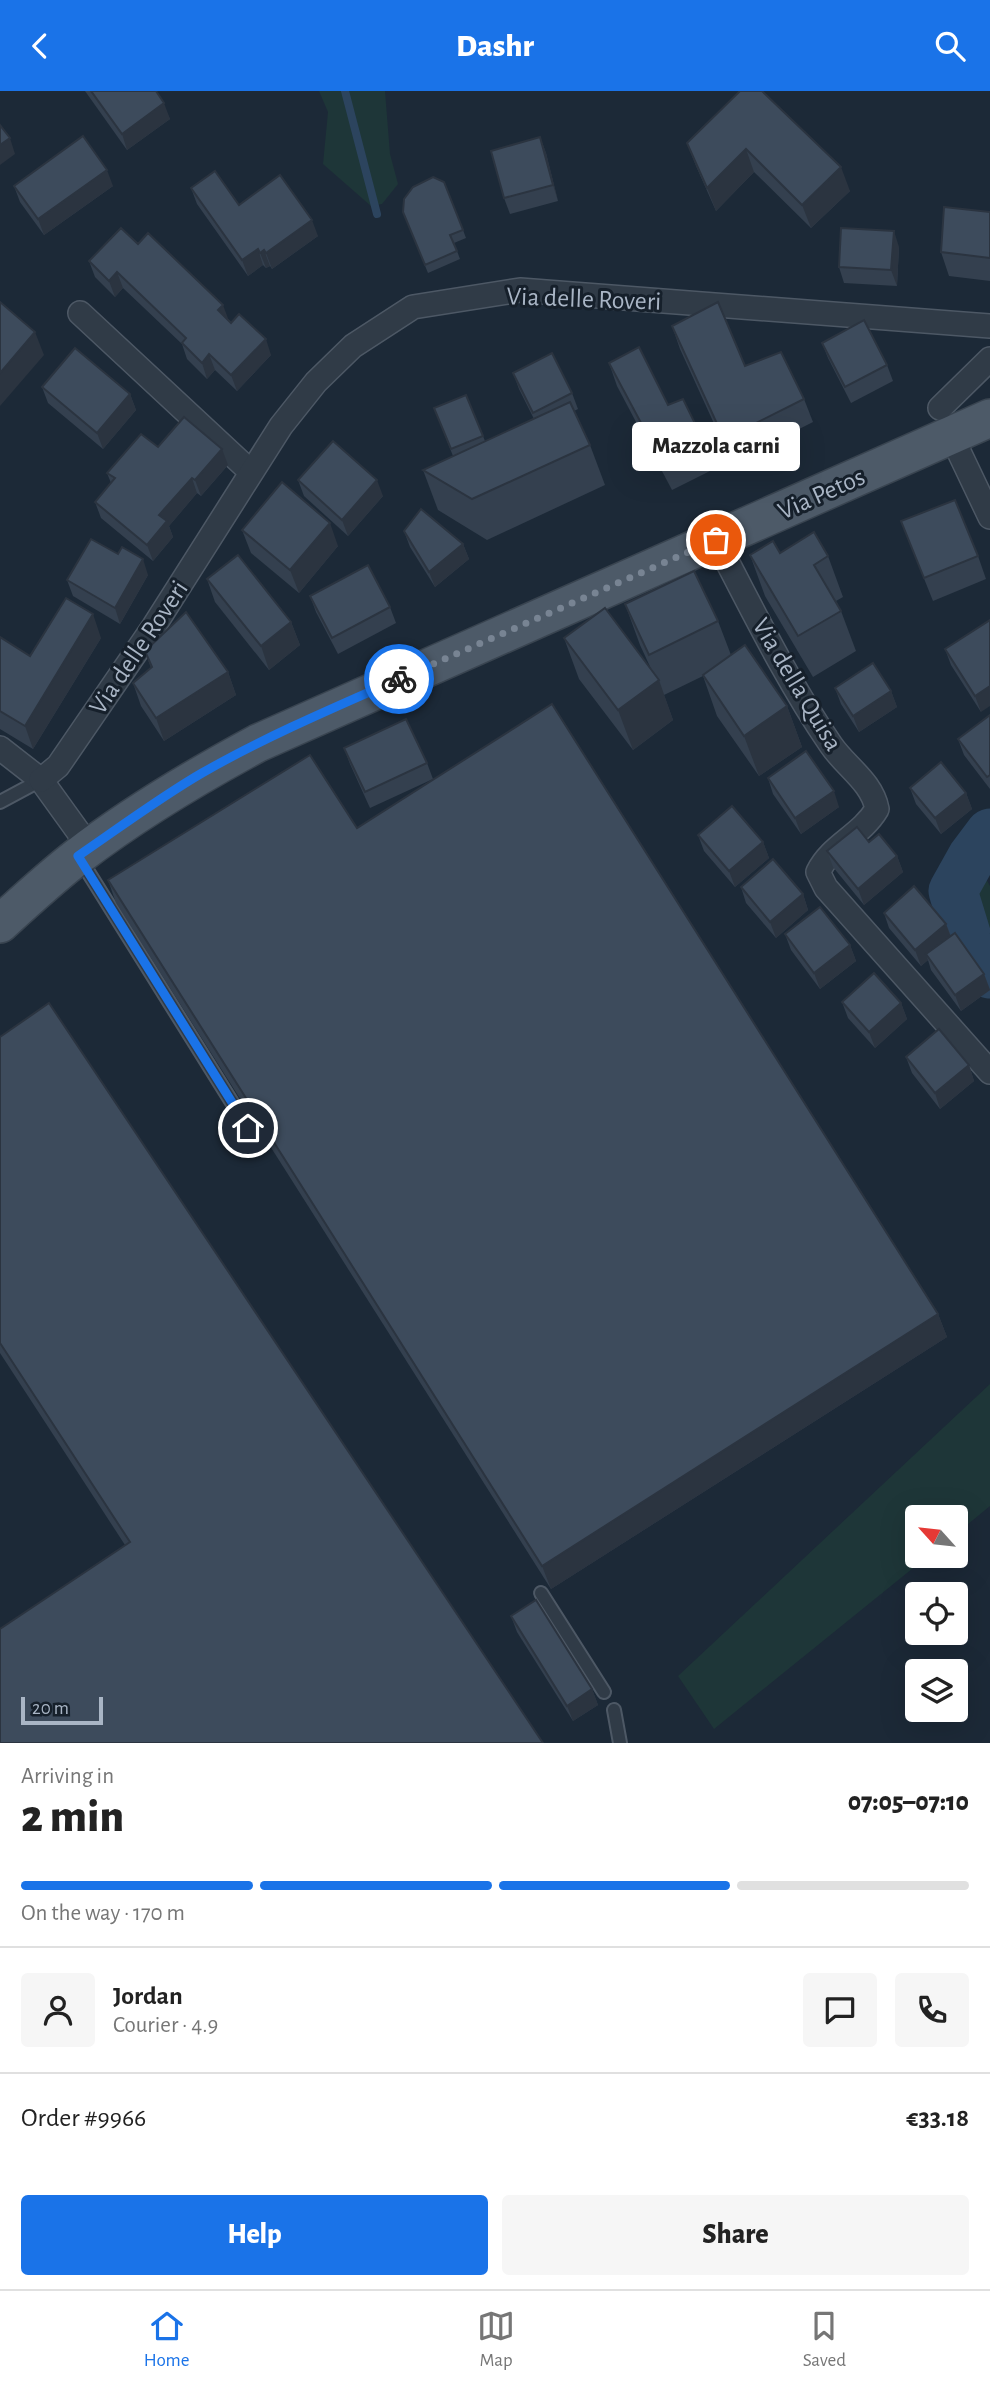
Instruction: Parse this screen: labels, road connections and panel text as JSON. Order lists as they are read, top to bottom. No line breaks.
{"streets":{"main road":["Via Petos"],"street":["Via delle Roveri","Via della Quisa"]},"crossings":[["Via Petos","Via della Quisa"]],"places":["Mazzola carni"],"scale_bar":"20 m","north":"top left","page":{"header":"Dashr","bubble":"Mazzola carni","scale":"20 m","heading":["2 min","Arriving in","07:05–07:10"],"panel":["Jordan","Courier · 4.9","Order #9966","€33.18"],"bar":"On the way · 170 m","buttons":["Help","Share"],"tabs":["Home","Map","Saved"]}}
